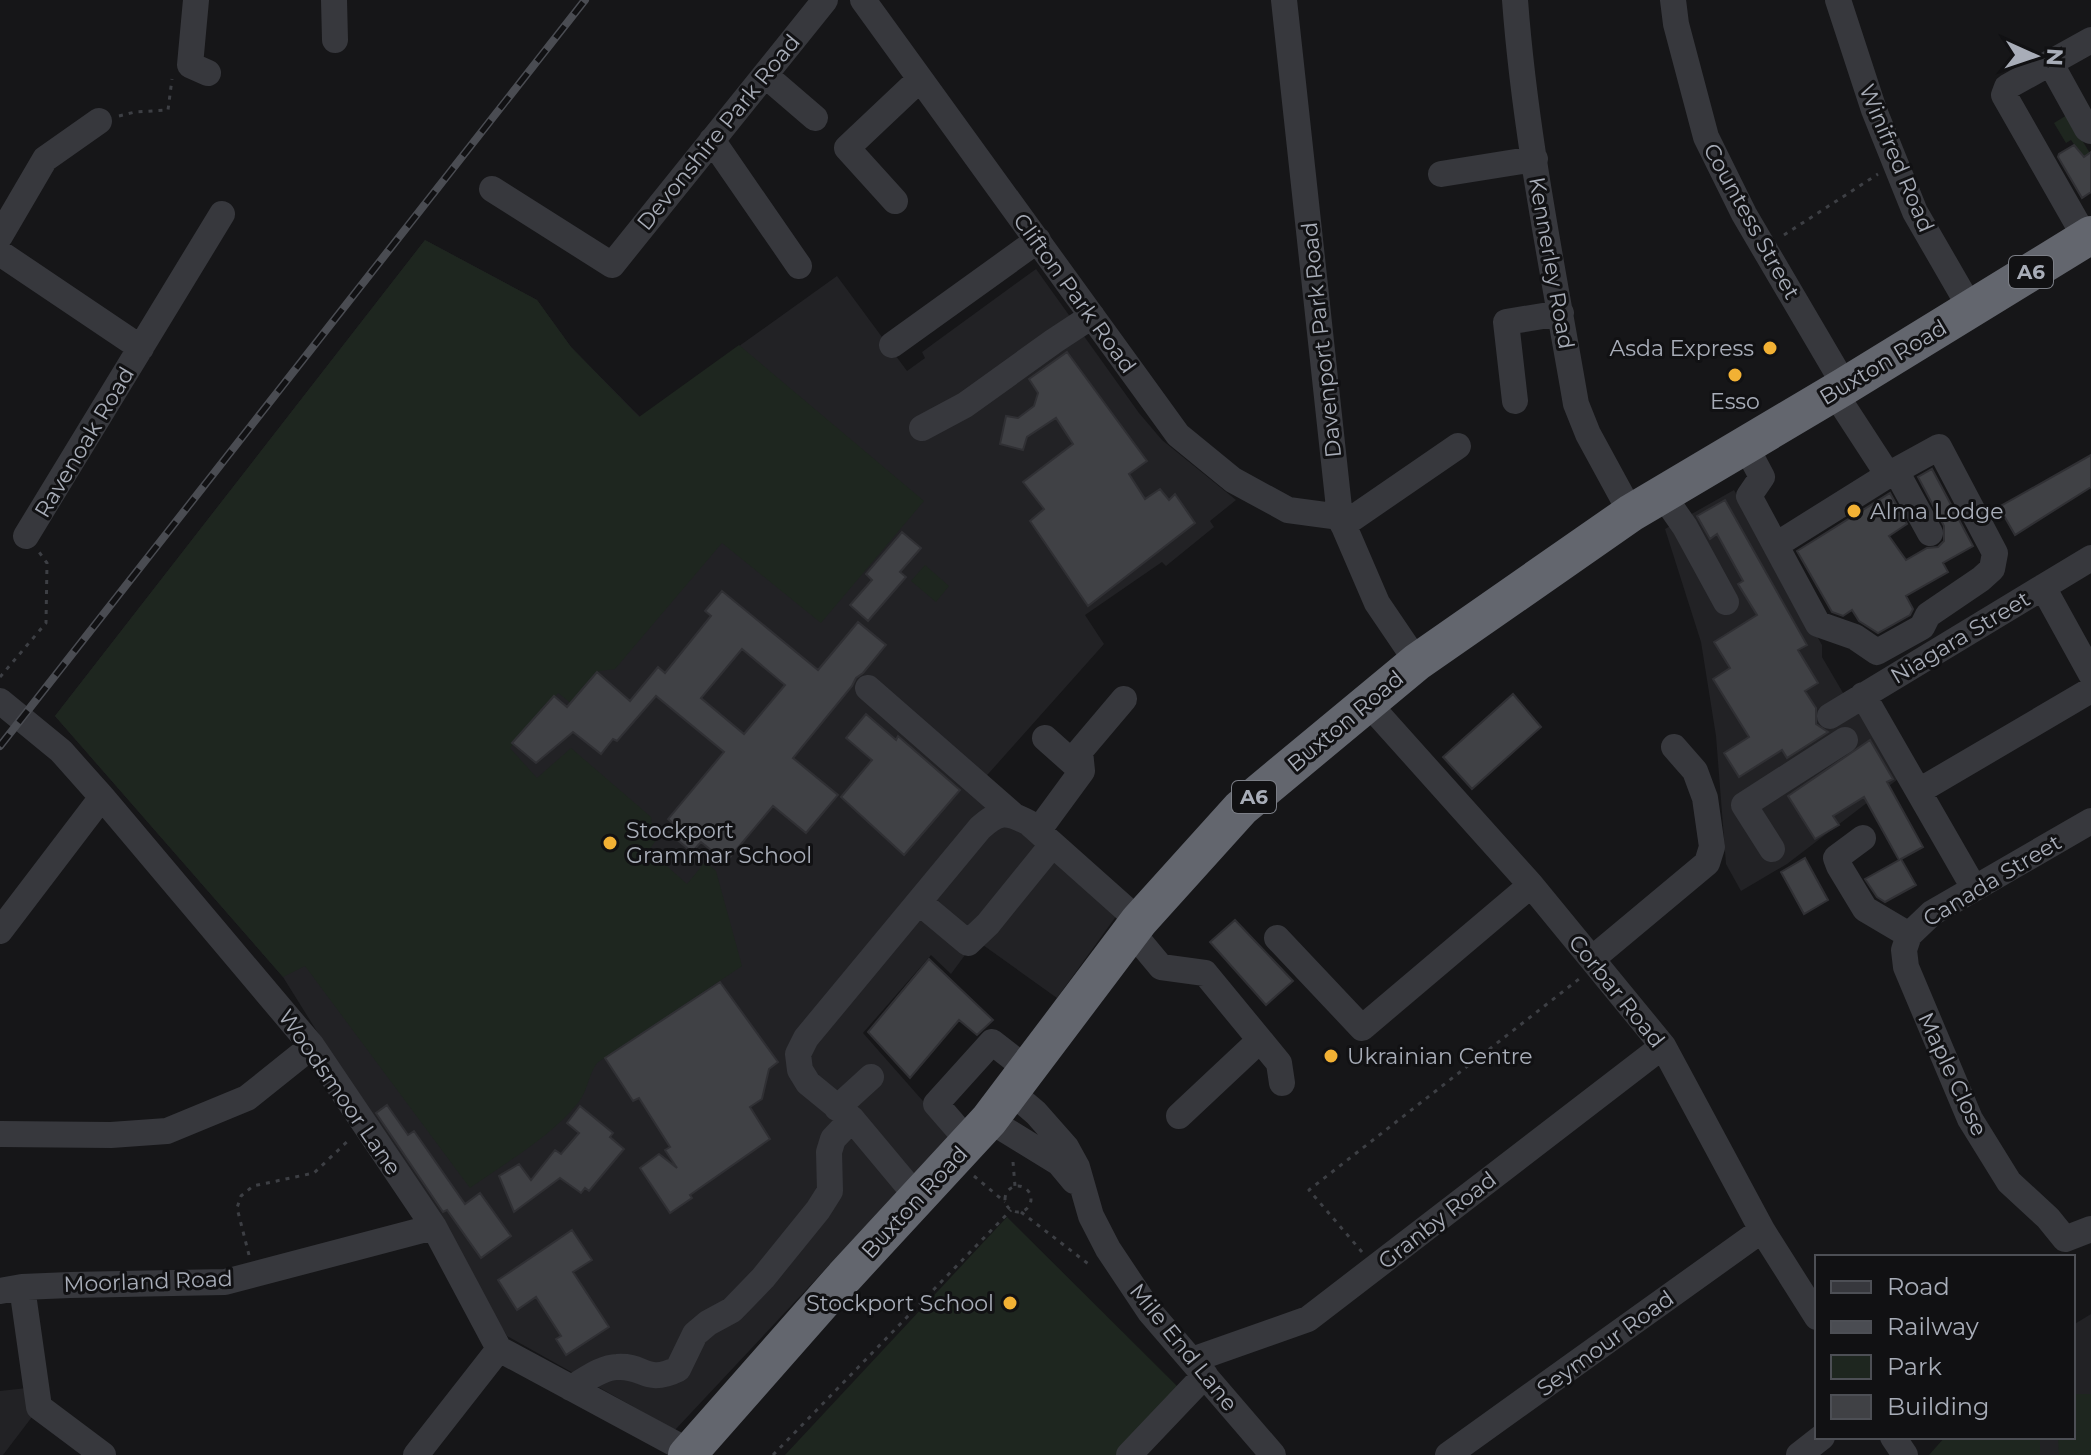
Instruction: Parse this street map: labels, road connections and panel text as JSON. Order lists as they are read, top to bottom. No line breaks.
{"streets":{"highway":["A6","Buxton Road"],"street":["Devonshire Park Road","Winifred Road","Countess Street","Kennerley Road","Clifton Park Road","Davenport Park Road","Ravenoak Road","Niagara Street","Canada Street","Corbar Road","Maple Close","Woodsmoor Lane","Granby Road","Moorland Road","Seymour Road","Mile End Lane"]},"crossings":[["Winifred Road","Buxton Road"],["Countess Street","Buxton Road"],["Kennerley Road","Buxton Road"],["Clifton Park Road","Davenport Park Road"],["Davenport Park Road","Buxton Road"],["Buxton Road","Corbar Road"],["Buxton Road","Mile End Lane"],["Canada Street","Maple Close"],["Corbar Road","Granby Road"],["Corbar Road","Seymour Road"],["Woodsmoor Lane","Moorland Road"],["Granby Road","Mile End Lane"]],"places":["Asda Express","Esso","Alma Lodge","Stockport Grammar School","Ukrainian Centre","Stockport School"],"legend":["Road","Railway","Park","Building"],"north":"right"}
